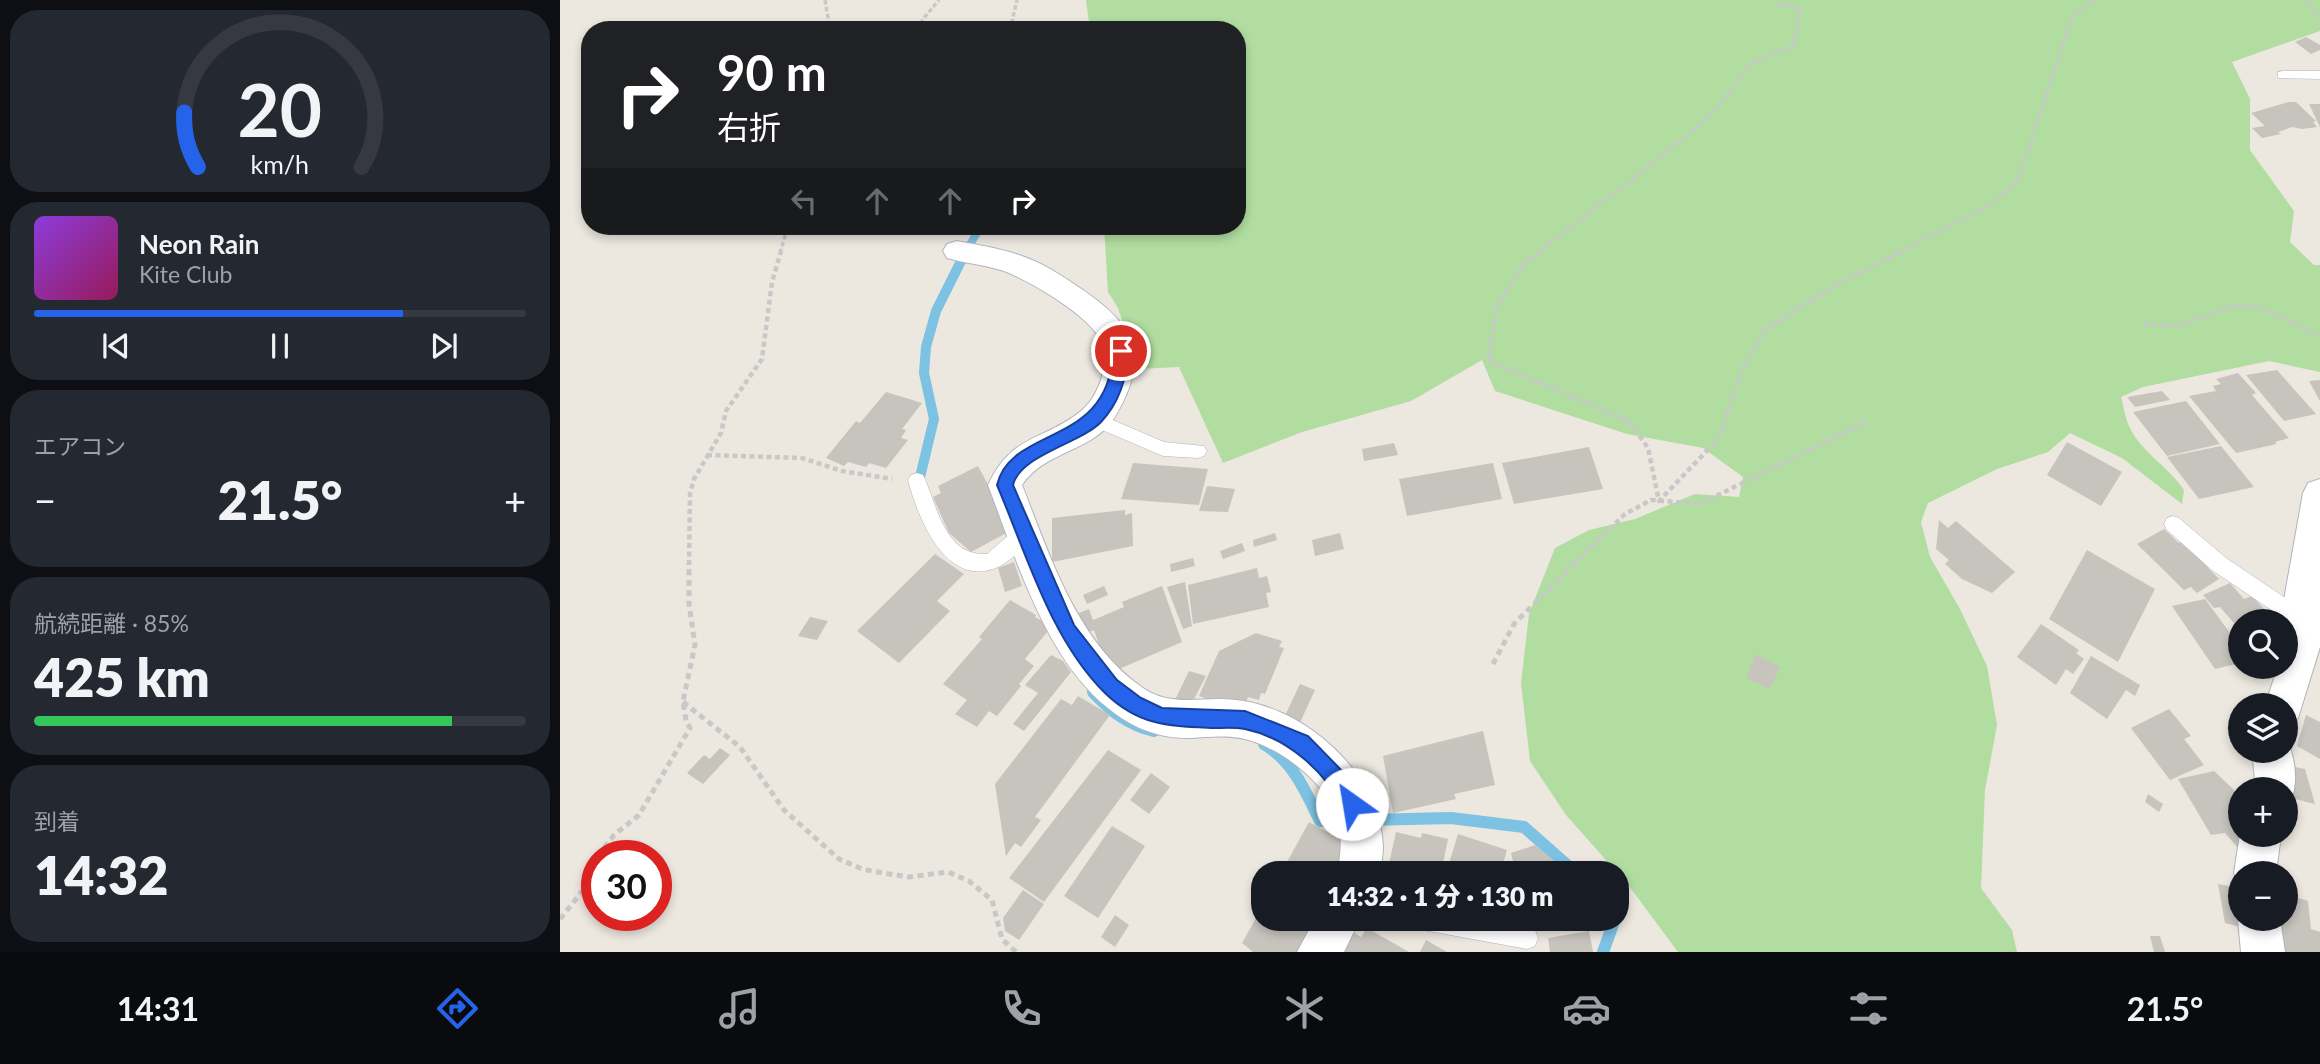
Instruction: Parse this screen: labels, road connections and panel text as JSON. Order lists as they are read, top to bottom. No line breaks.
{"page":{"turn":["90 m","右折"],"song":["Neon Rain","Kite Club"],"tile":["エアコン",["航続距離 · 85%","425 km"],["到着","14:32"]],"heat":["−","21.5°","+"],"map_buttons":["+","−"],"limit":"30","trip":"14:32 · 1 分 · 130 m","tabs":["14:31","21.5°"],"gauge":["20","km/h"]}}
